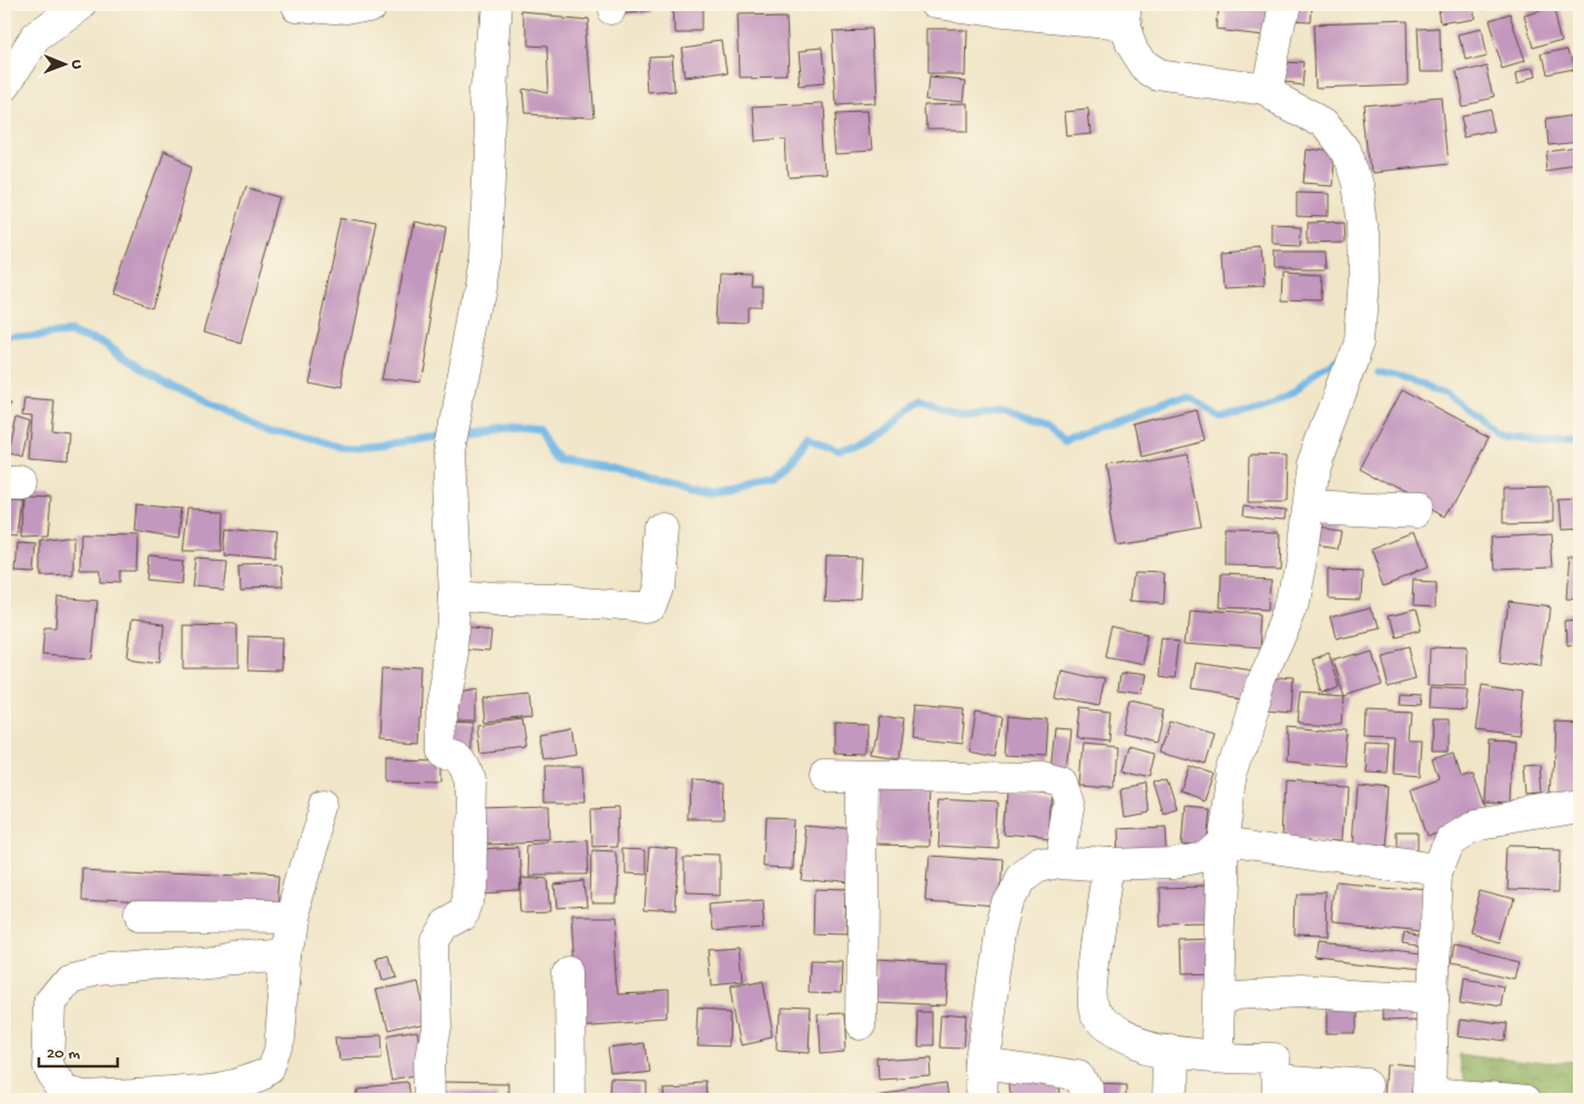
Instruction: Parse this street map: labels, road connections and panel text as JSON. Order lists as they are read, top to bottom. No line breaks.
{"scale_bar":"20 m","north":"right"}
